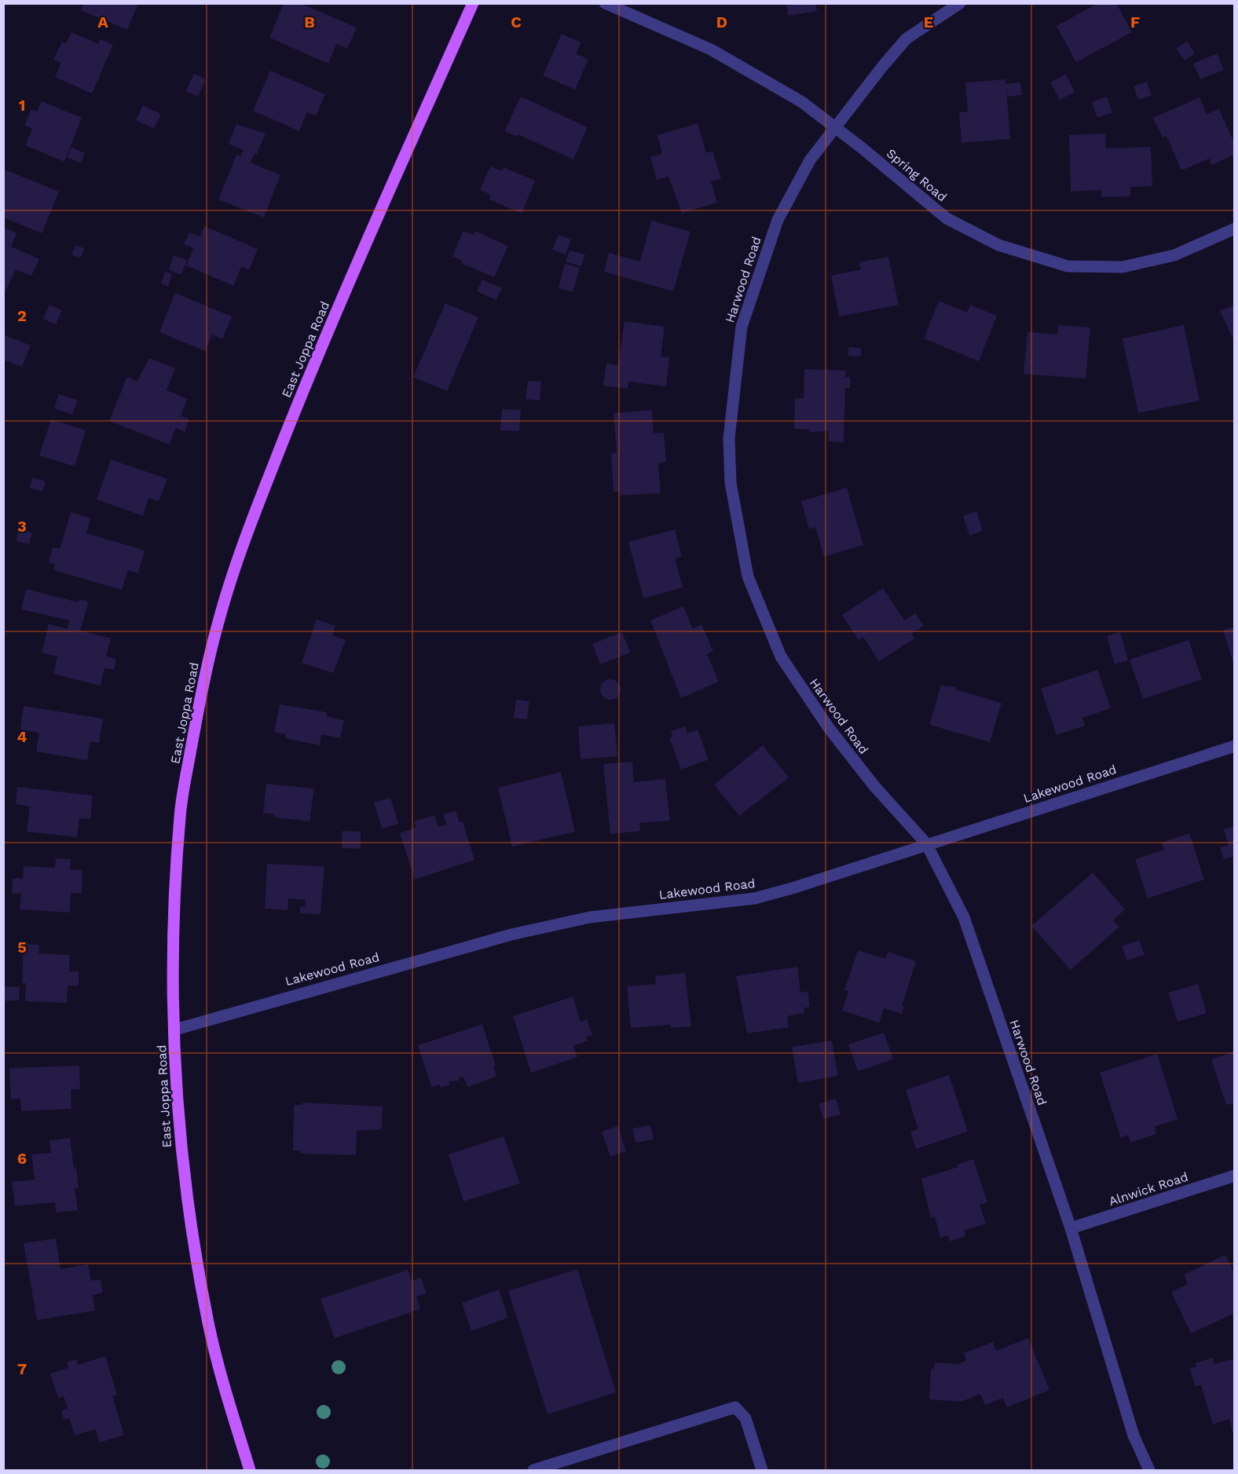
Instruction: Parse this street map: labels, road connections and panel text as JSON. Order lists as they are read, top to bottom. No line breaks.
{"streets":{"main road":["East Joppa Road"],"street":["Spring Road","Harwood Road","Lakewood Road","Alnwick Road"]},"crossings":[["Spring Road","Harwood Road"],["Harwood Road","Lakewood Road"],["Harwood Road","Alnwick Road"],["East Joppa Road","Lakewood Road"]],"grid":{"columns":["A","B","C","D","E","F"],"rows":["1","2","3","4","5","6","7"]}}
